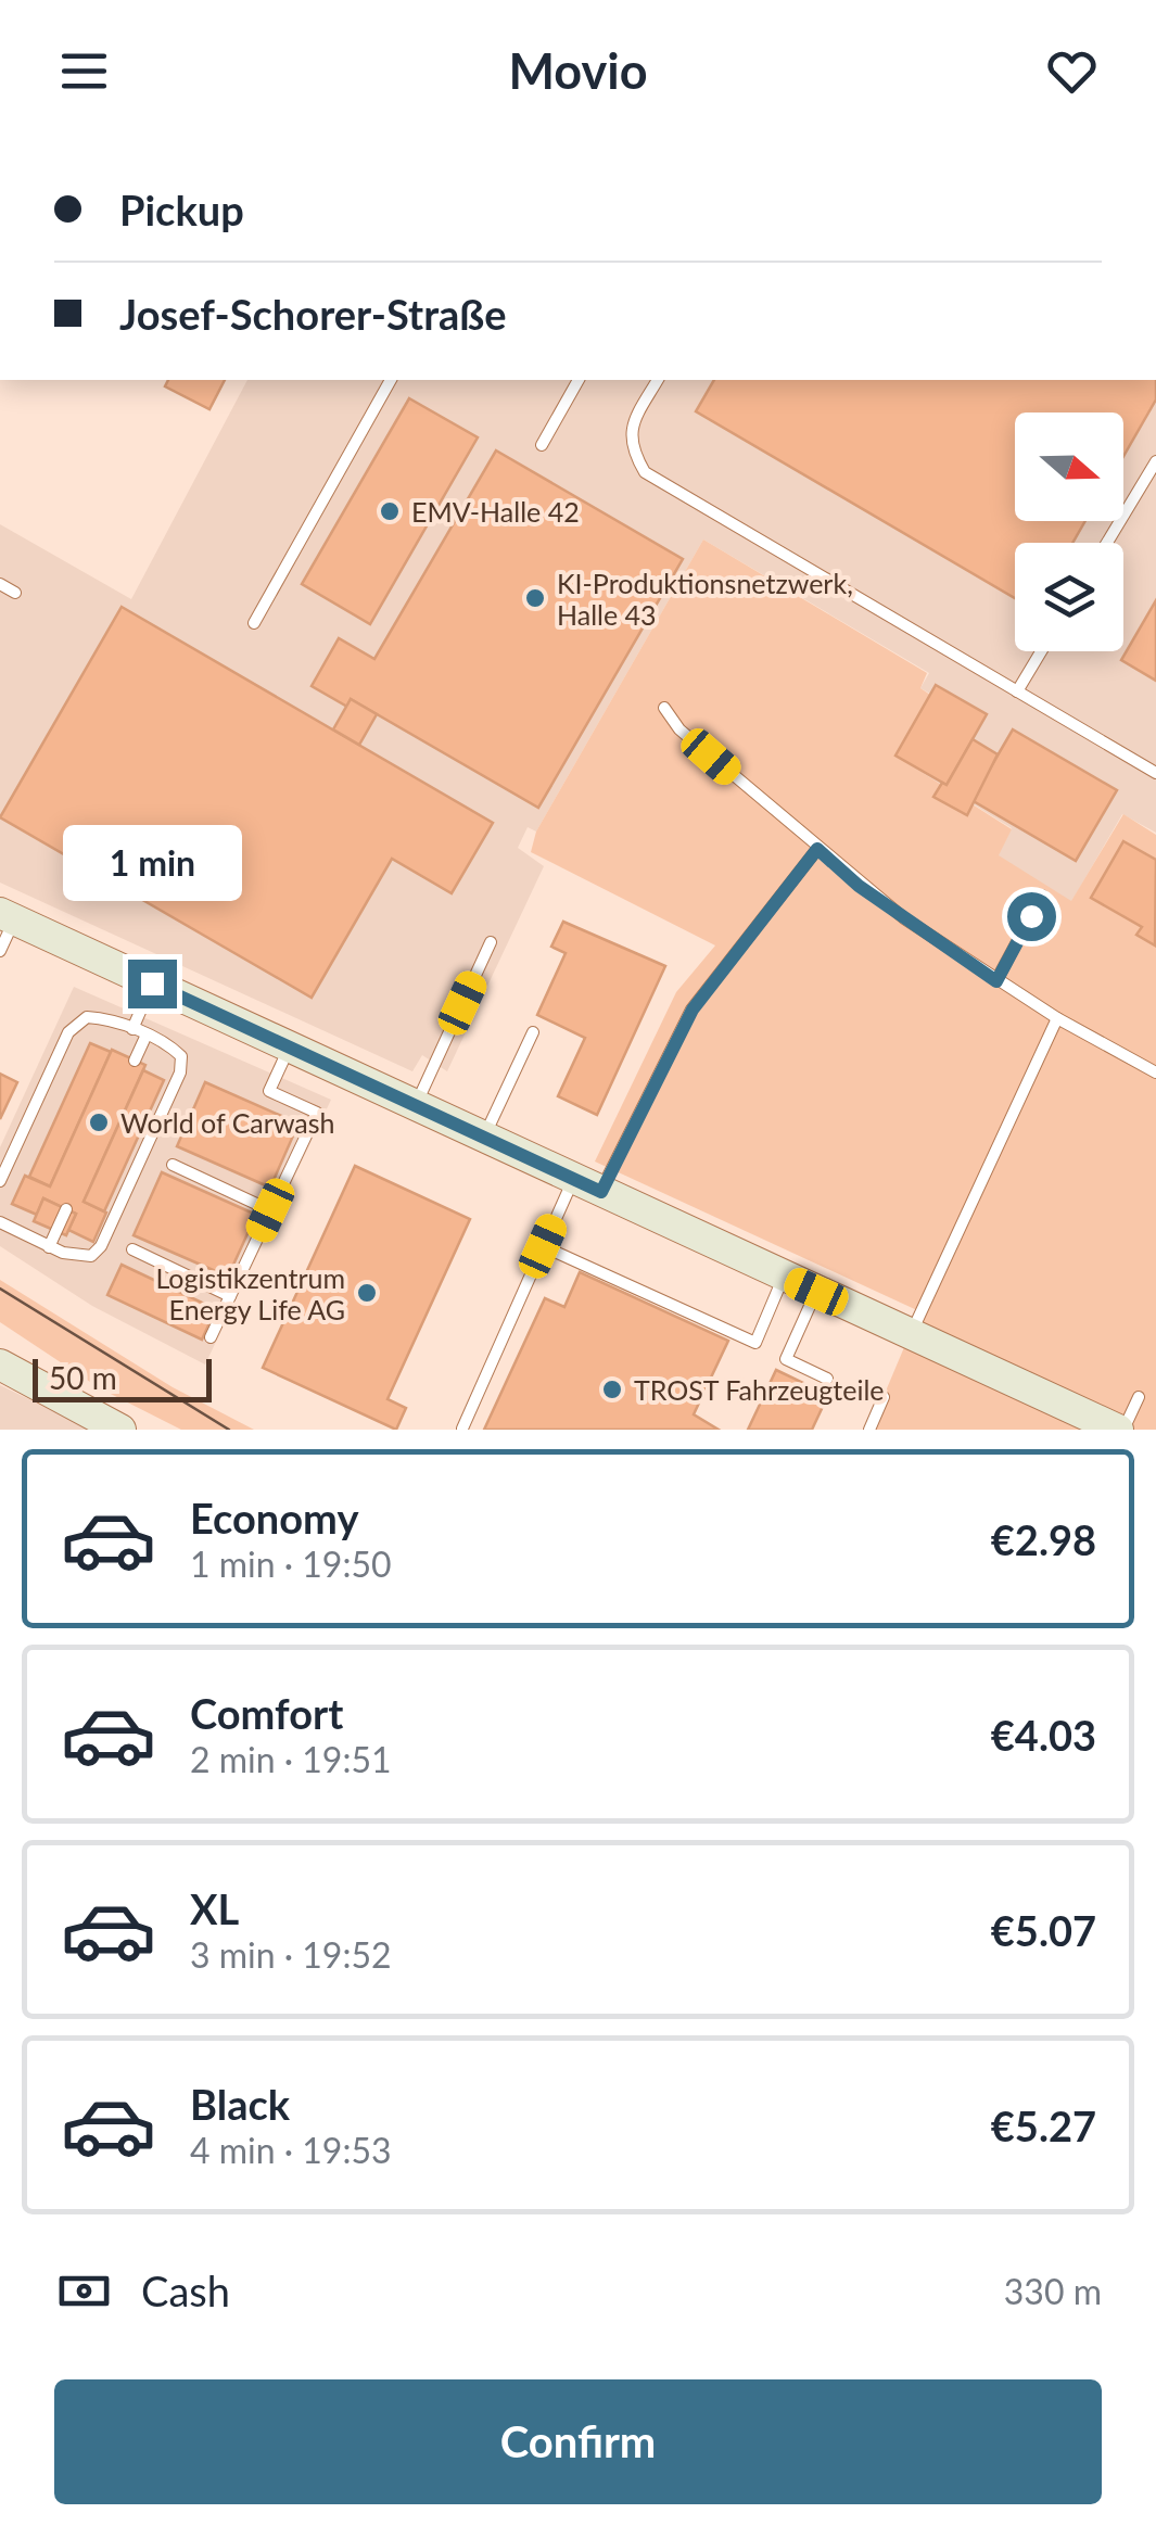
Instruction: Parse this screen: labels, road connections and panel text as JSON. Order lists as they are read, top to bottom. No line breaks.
{"places":["EMV-Halle 42","KI-Produktionsnetzwerk, Halle 43","World of Carwash","Logistikzentrum Energy Life AG","TROST Fahrzeugteile"],"scale_bar":"50 m","north":"right","page":{"header":"Movio","banner":["Pickup","Josef-Schorer-Straße"],"bubble":"1 min","scale":"50 m","list":[{"name":"Economy","note":"1 min · 19:50","value":"€2.98"},{"name":"Comfort","note":"2 min · 19:51","value":"€4.03"},{"name":"XL","note":"3 min · 19:52","value":"€5.07"},{"name":"Black","note":"4 min · 19:53","value":"€5.27"}],"pay":["Cash","330 m"],"buttons":"Confirm"}}
